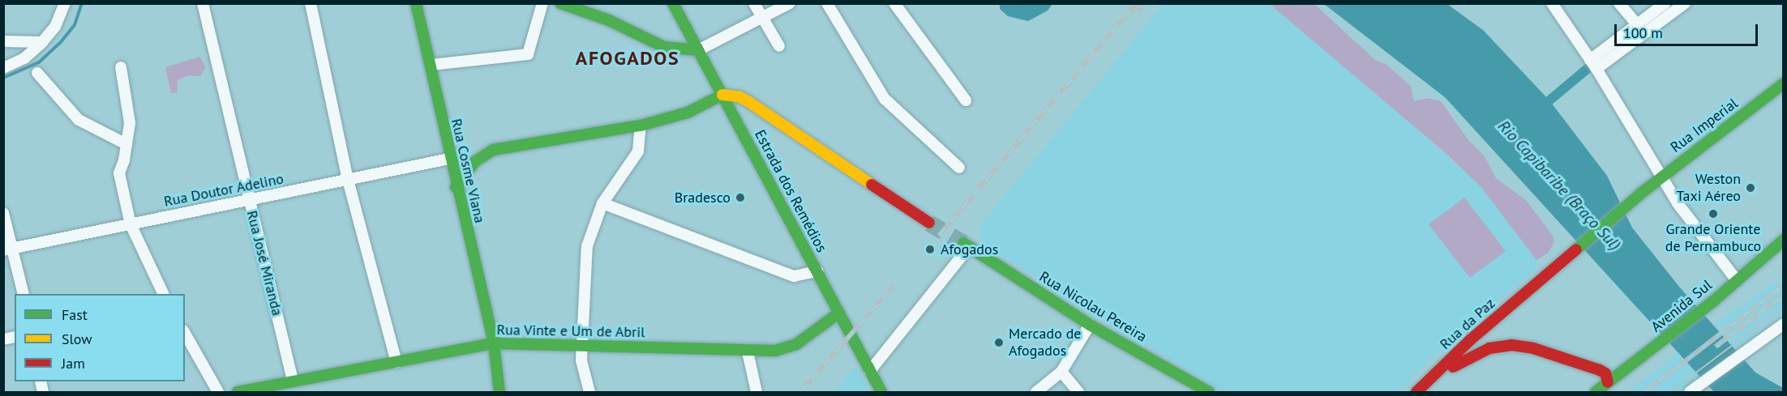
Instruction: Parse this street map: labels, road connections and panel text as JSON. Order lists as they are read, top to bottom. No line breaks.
{"streets":{"main road":["Rua Imperial","Rua Cosme Viana","Estrada dos Remédios","Avenida Sul","Rua Nicolau Pereira","Rua da Paz","Rua Vinte e Um de Abril"],"street":["Rua Doutor Adelino","Rua José Miranda"]},"crossings":[["Rua Imperial","Rua da Paz"],["Rua Cosme Viana","Rua Doutor Adelino"],["Rua Cosme Viana","Rua Vinte e Um de Abril"],["Rua Doutor Adelino","Rua José Miranda"],["Estrada dos Remédios","Rua Vinte e Um de Abril"],["Rua José Miranda","Rua Vinte e Um de Abril"]],"districts":["AFOGADOS"],"water":["Rio Capibaribe (Braço Sul)"],"places":["Weston Taxi Aéreo","Bradesco","Grande Oriente de Pernambuco","Afogados","Mercado de Afogados"],"legend":["Fast","Slow","Jam"],"scale_bar":"100 m"}
